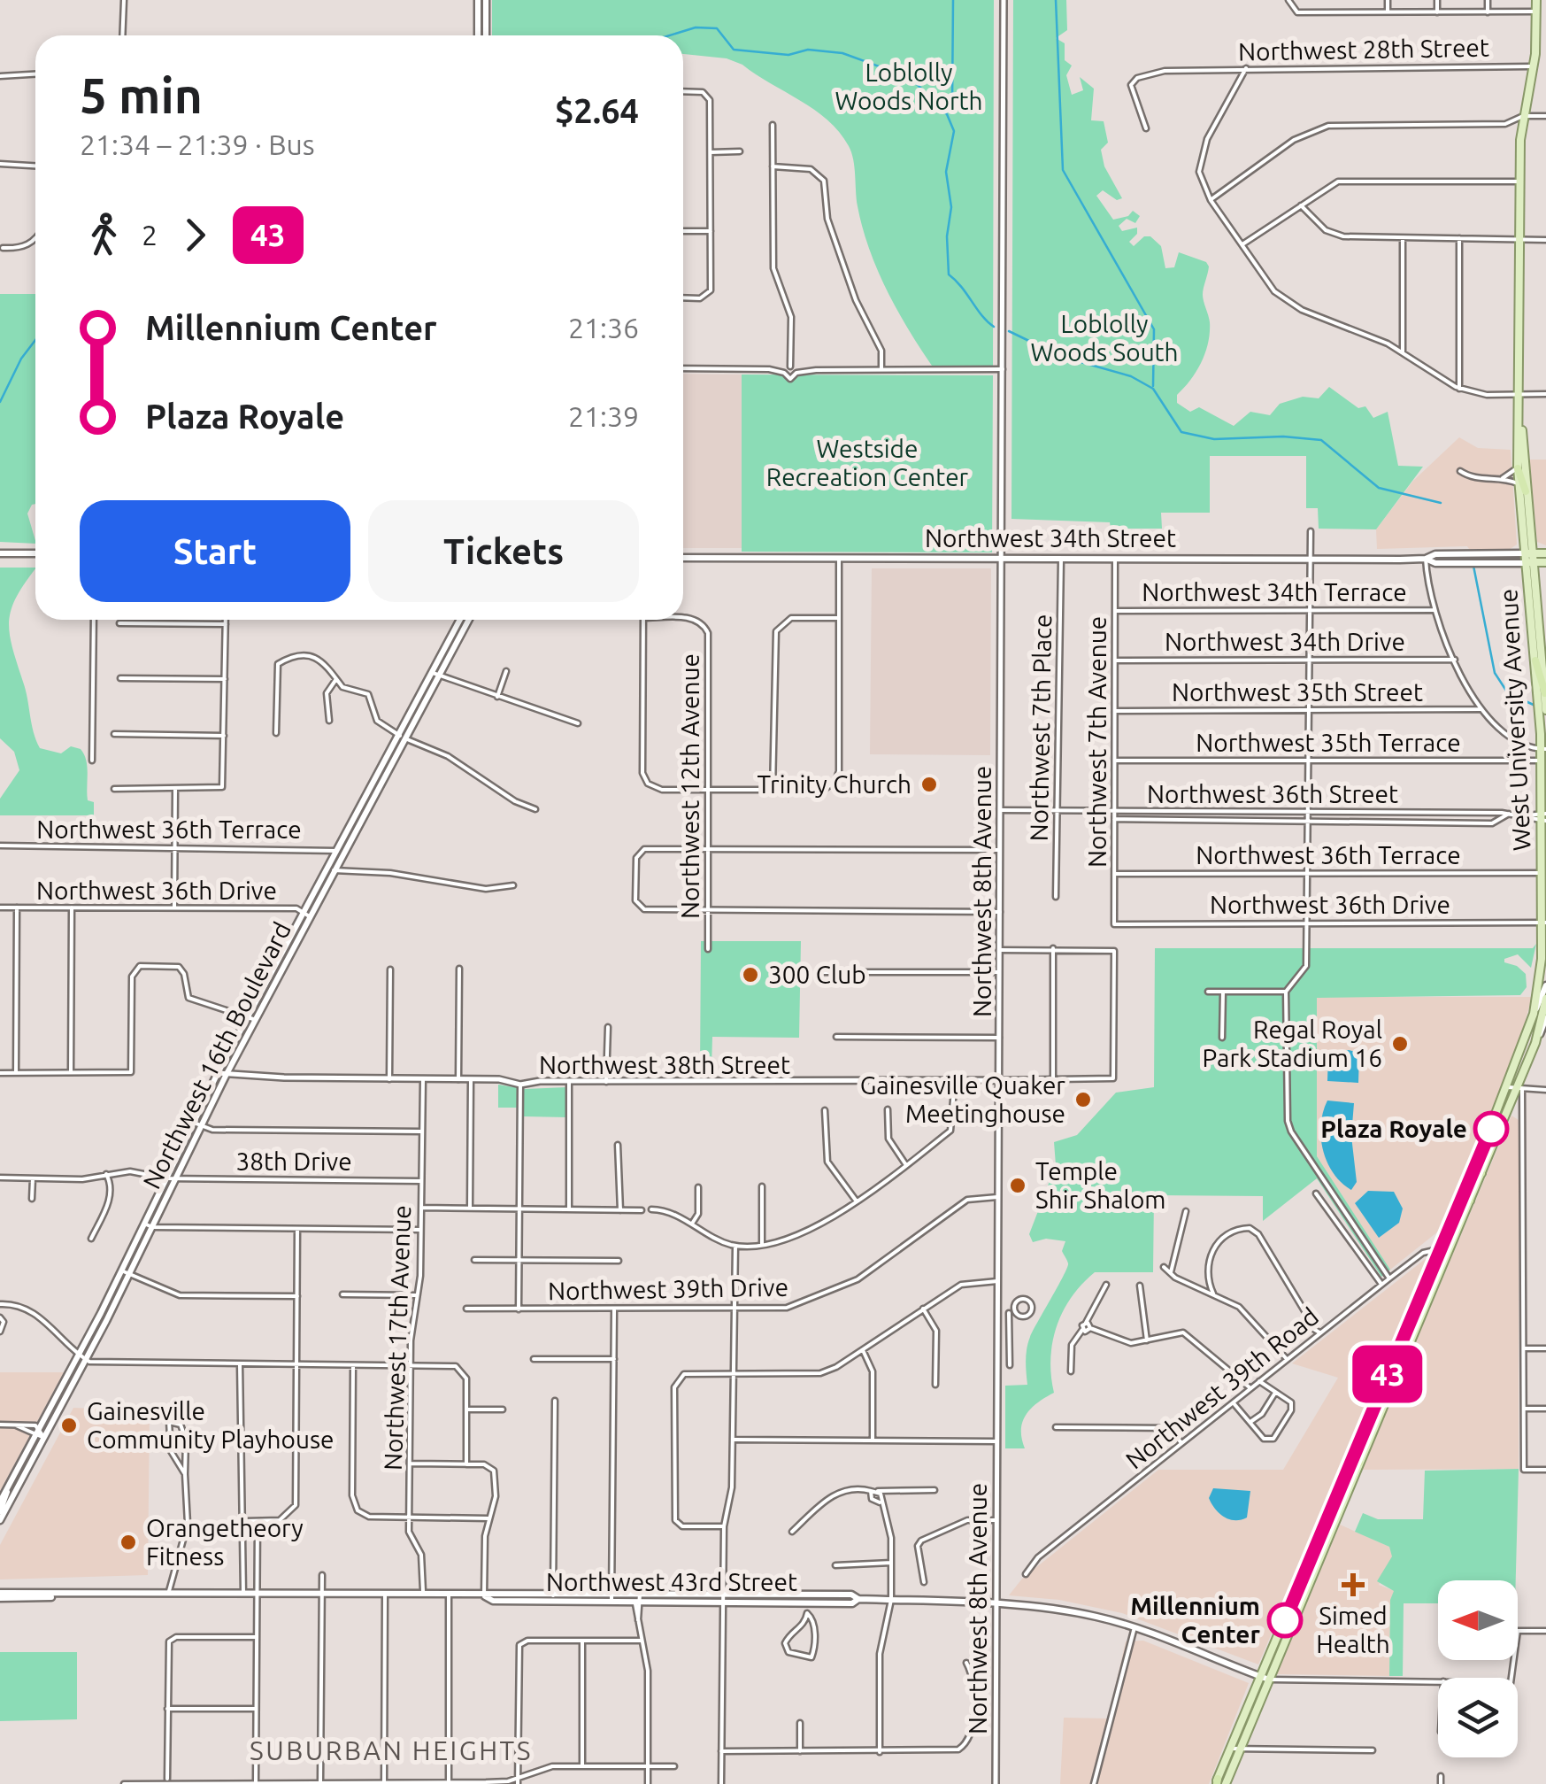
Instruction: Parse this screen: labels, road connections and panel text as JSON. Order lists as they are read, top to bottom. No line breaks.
{"streets":{"main road":["Northwest 34th Street","West University Avenue","Northwest 16th Boulevard","Northwest 43rd Street"],"street":["Northwest 28th Street","Northwest 34th Terrace","Northwest 34th Drive","Northwest 35th Street","Northwest 7th Place","Northwest 7th Avenue","Northwest 35th Terrace","Northwest 12th Avenue","Northwest 36th Street","Northwest 36th Terrace","Northwest 36th Drive","Northwest 8th Avenue","Northwest 38th Street","38th Drive","Northwest 39th Drive","Northwest 17th Avenue","Northwest 39th Road"]},"crossings":[["Northwest 28th Street","West University Avenue"],["Northwest 34th Street","West University Avenue"],["Northwest 34th Street","Northwest 7th Place"],["Northwest 34th Street","Northwest 7th Avenue"],["Northwest 34th Street","Northwest 8th Avenue"],["Northwest 34th Terrace","Northwest 7th Avenue"],["Northwest 34th Drive","Northwest 7th Avenue"],["Northwest 35th Street","Northwest 7th Avenue"],["West University Avenue","Northwest 35th Terrace"],["West University Avenue","Northwest 36th Street"],["West University Avenue","Northwest 36th Terrace"],["West University Avenue","Northwest 36th Drive"],["Northwest 7th Place","Northwest 36th Street"],["Northwest 7th Avenue","Northwest 35th Terrace"],["Northwest 7th Avenue","Northwest 36th Street"],["Northwest 7th Avenue","Northwest 36th Terrace"],["Northwest 7th Avenue","Northwest 36th Drive"],["Northwest 36th Street","Northwest 8th Avenue"],["Northwest 36th Terrace","Northwest 16th Boulevard"],["Northwest 36th Drive","Northwest 16th Boulevard"],["Northwest 8th Avenue","Northwest 38th Street"],["Northwest 8th Avenue","Northwest 39th Drive"],["Northwest 8th Avenue","Northwest 43rd Street"],["Northwest 16th Boulevard","Northwest 38th Street"],["Northwest 16th Boulevard","38th Drive"],["Northwest 38th Street","Northwest 17th Avenue"],["38th Drive","Northwest 17th Avenue"],["Northwest 17th Avenue","Northwest 43rd Street"]],"districts":["SUBURBAN HEIGHTS"],"parks":["Loblolly Woods North","Loblolly Woods South","Westside Recreation Center"],"places":{"other":["Trinity Church","300 Club","Regal Royal Park Stadium 16","Gainesville Quaker Meetinghouse","Plaza Royale","Temple Shir Shalom","Gainesville Community Playhouse","Orangetheory Fitness","Millennium Center"],"health":["Simed Health"]},"lines":["bus line 43"],"north":"left","page":{"on_map":"43","heading":["5 min","21:34 – 21:39 · Bus","$2.64"],"legs":["2","43"],"list":[{"name":"Millennium Center","value":"21:36"},{"name":"Plaza Royale","value":"21:39"}],"buttons":["Start","Tickets"]}}
